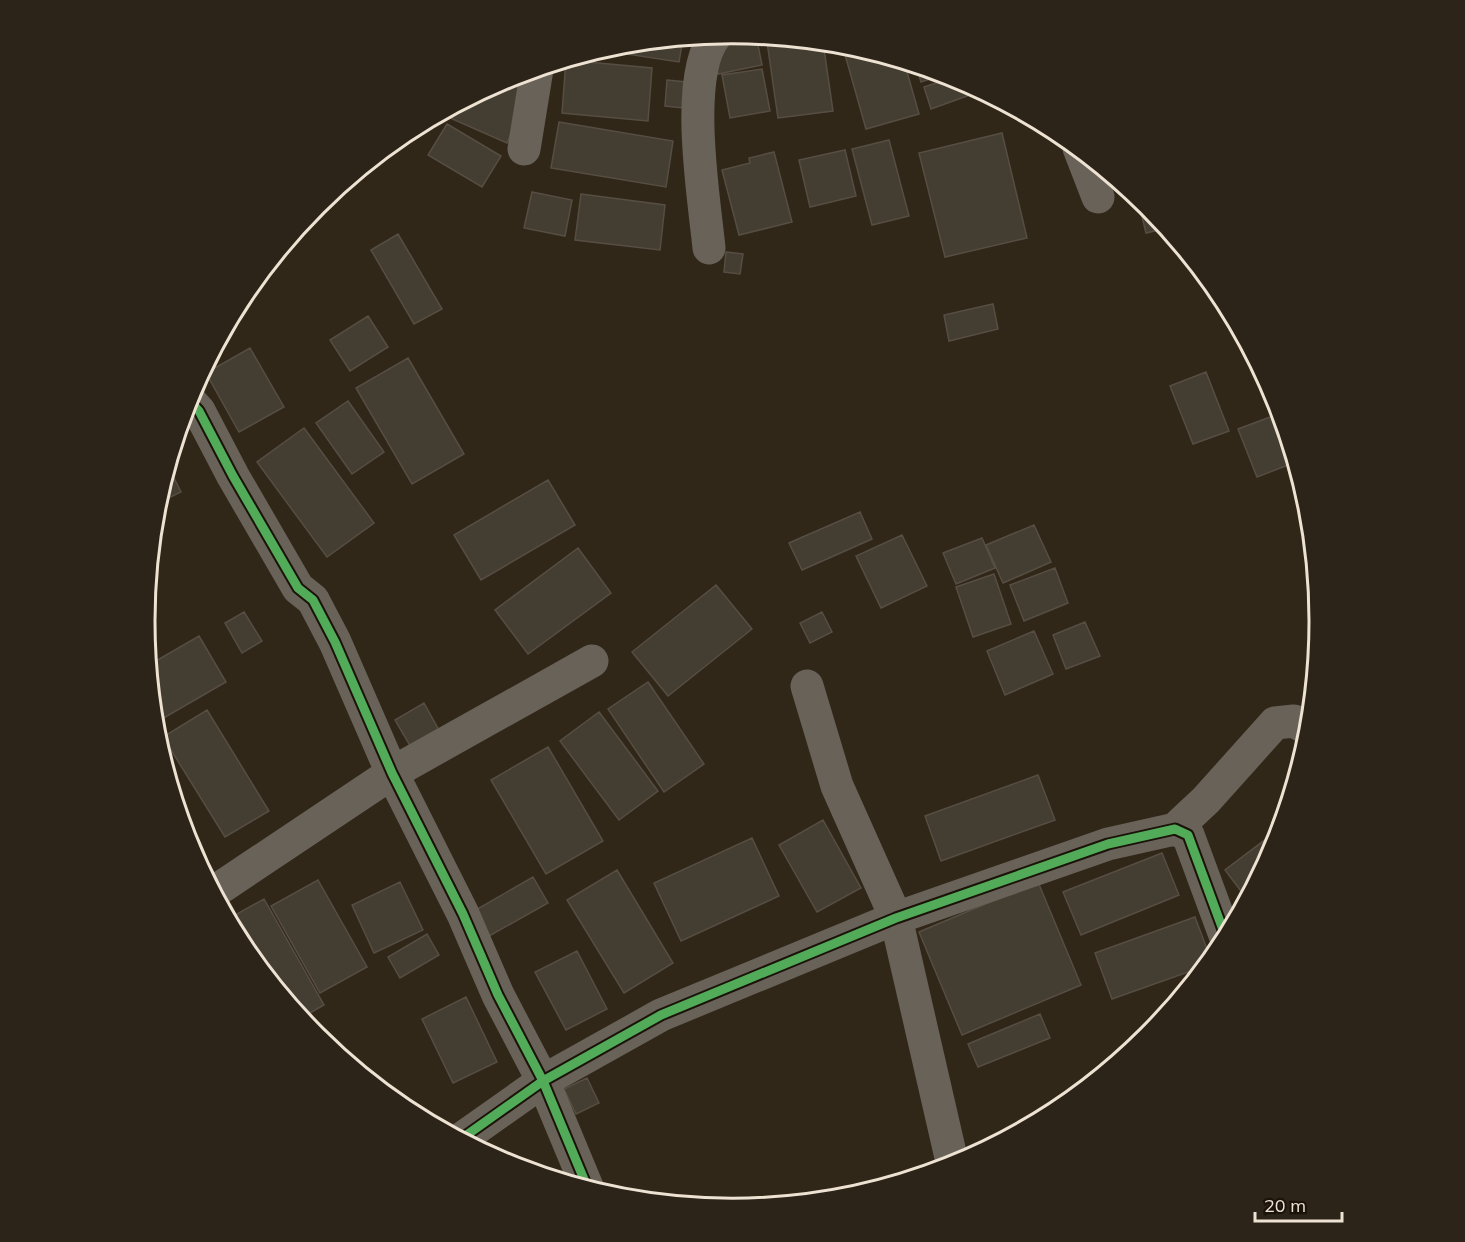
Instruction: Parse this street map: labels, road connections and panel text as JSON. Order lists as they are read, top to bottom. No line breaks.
{"scale_bar":"20 m"}
